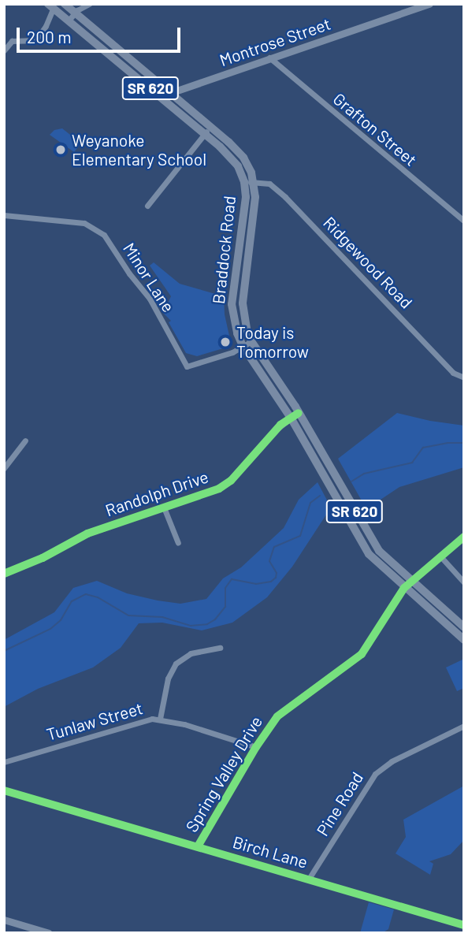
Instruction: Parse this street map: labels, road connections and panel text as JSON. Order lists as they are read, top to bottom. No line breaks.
{"streets":{"main road":["SR 620","Braddock Road"],"street":["Montrose Street","Grafton Street","Ridgewood Road","Minor Lane","Randolph Drive","Tunlaw Street","Spring Valley Drive","Pine Road","Birch Lane"]},"crossings":[["Montrose Street","Grafton Street"],["Montrose Street","Braddock Road"],["Braddock Road","Ridgewood Road"],["Braddock Road","Minor Lane"],["Braddock Road","Randolph Drive"],["Braddock Road","Spring Valley Drive"],["Tunlaw Street","Spring Valley Drive"],["Spring Valley Drive","Birch Lane"],["Pine Road","Birch Lane"]],"places":["Weyanoke Elementary School","Today is Tomorrow"],"scale_bar":"200 m"}
